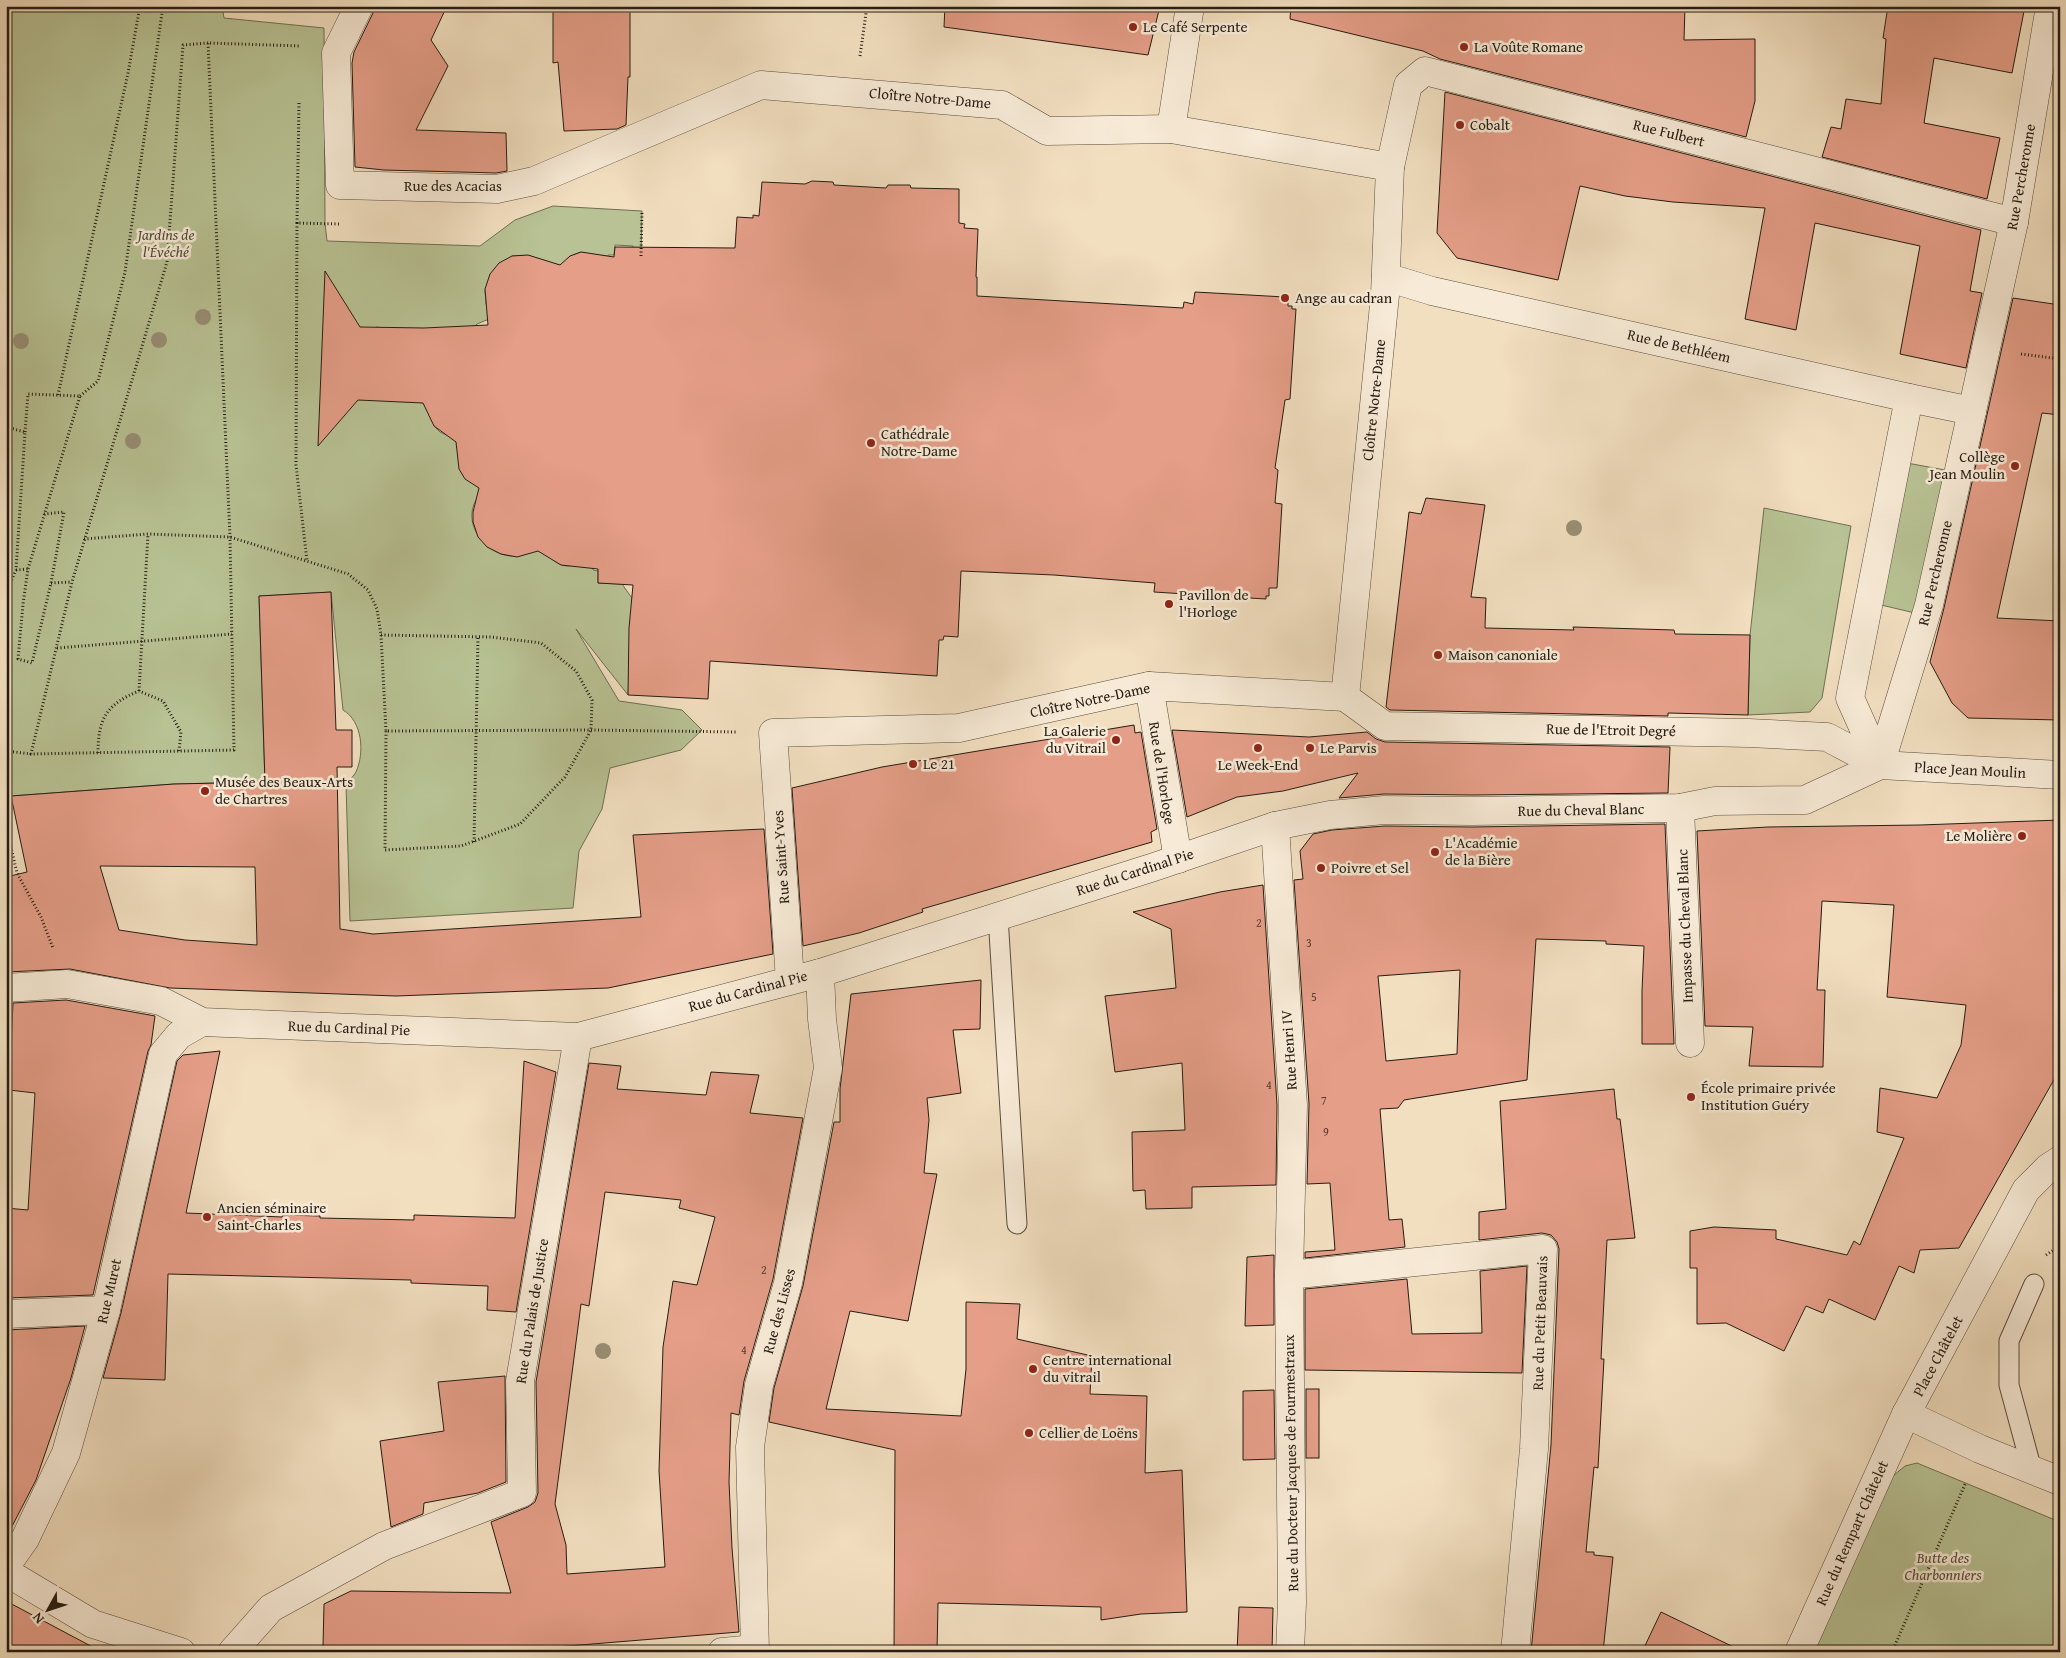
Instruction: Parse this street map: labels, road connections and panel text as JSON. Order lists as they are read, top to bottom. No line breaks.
{"streets":{"street":["Cloître Notre-Dame","Rue Fulbert","Rue Percheronne","Rue des Acacias","Rue de Bethléem","Rue de l'Etroit Degré","Place Jean Moulin","Rue de l'Horloge","Rue du Cheval Blanc","Rue Saint-Yves","Rue du Cardinal Pie","Impasse du Cheval Blanc","Rue Henri IV","Rue Muret","Rue du Palais de Justice","Rue des Lisses","Rue du Petit Beauvais","Place Châtelet","Rue du Docteur Jacques de Fourmestraux","Rue du Rempart Châtelet"]},"crossings":[["Cloître Notre-Dame","Rue Fulbert"],["Cloître Notre-Dame","Rue des Acacias"],["Cloître Notre-Dame","Rue de Bethléem"],["Cloître Notre-Dame","Rue de l'Etroit Degré"],["Cloître Notre-Dame","Rue de l'Horloge"],["Cloître Notre-Dame","Rue Saint-Yves"],["Rue Fulbert","Rue Percheronne"],["Rue Percheronne","Rue de Bethléem"],["Rue Percheronne","Rue de l'Etroit Degré"],["Rue Percheronne","Place Jean Moulin"],["Rue Percheronne","Rue du Cheval Blanc"],["Rue de l'Etroit Degré","Place Jean Moulin"],["Rue de l'Etroit Degré","Rue du Cheval Blanc"],["Place Jean Moulin","Rue du Cheval Blanc"],["Rue de l'Horloge","Rue du Cardinal Pie"],["Rue du Cheval Blanc","Rue du Cardinal Pie"],["Rue du Cheval Blanc","Impasse du Cheval Blanc"],["Rue du Cheval Blanc","Rue Henri IV"],["Rue Saint-Yves","Rue du Cardinal Pie"],["Rue du Cardinal Pie","Rue Henri IV"],["Rue du Cardinal Pie","Rue Muret"],["Rue du Cardinal Pie","Rue du Palais de Justice"],["Rue du Cardinal Pie","Rue des Lisses"],["Rue Henri IV","Rue du Petit Beauvais"],["Rue Henri IV","Rue du Docteur Jacques de Fourmestraux"],["Rue du Petit Beauvais","Rue du Docteur Jacques de Fourmestraux"],["Place Châtelet","Rue du Rempart Châtelet"]],"parks":["Jardins de l'Évéché","Butte des Charbonniers"],"places":["Le Café Serpente","La Voûte Romane","Cobalt","Ange au cadran","Cathédrale Notre-Dame","Collège Jean Moulin","Pavillon de l'Horloge","Maison canoniale","La Galerie du Vitrail","Le Week-End","Le Parvis","Le 21","Musée des Beaux-Arts de Chartres","Le Molière","L'Académie de la Bière","Poivre et Sel","École primaire privée Institution Guéry","Ancien séminaire Saint-Charles","Centre international du vitrail","Cellier de Loëns"],"house_numbers":["2","3","5","4","7","9","2","4"],"north":"bottom left"}
